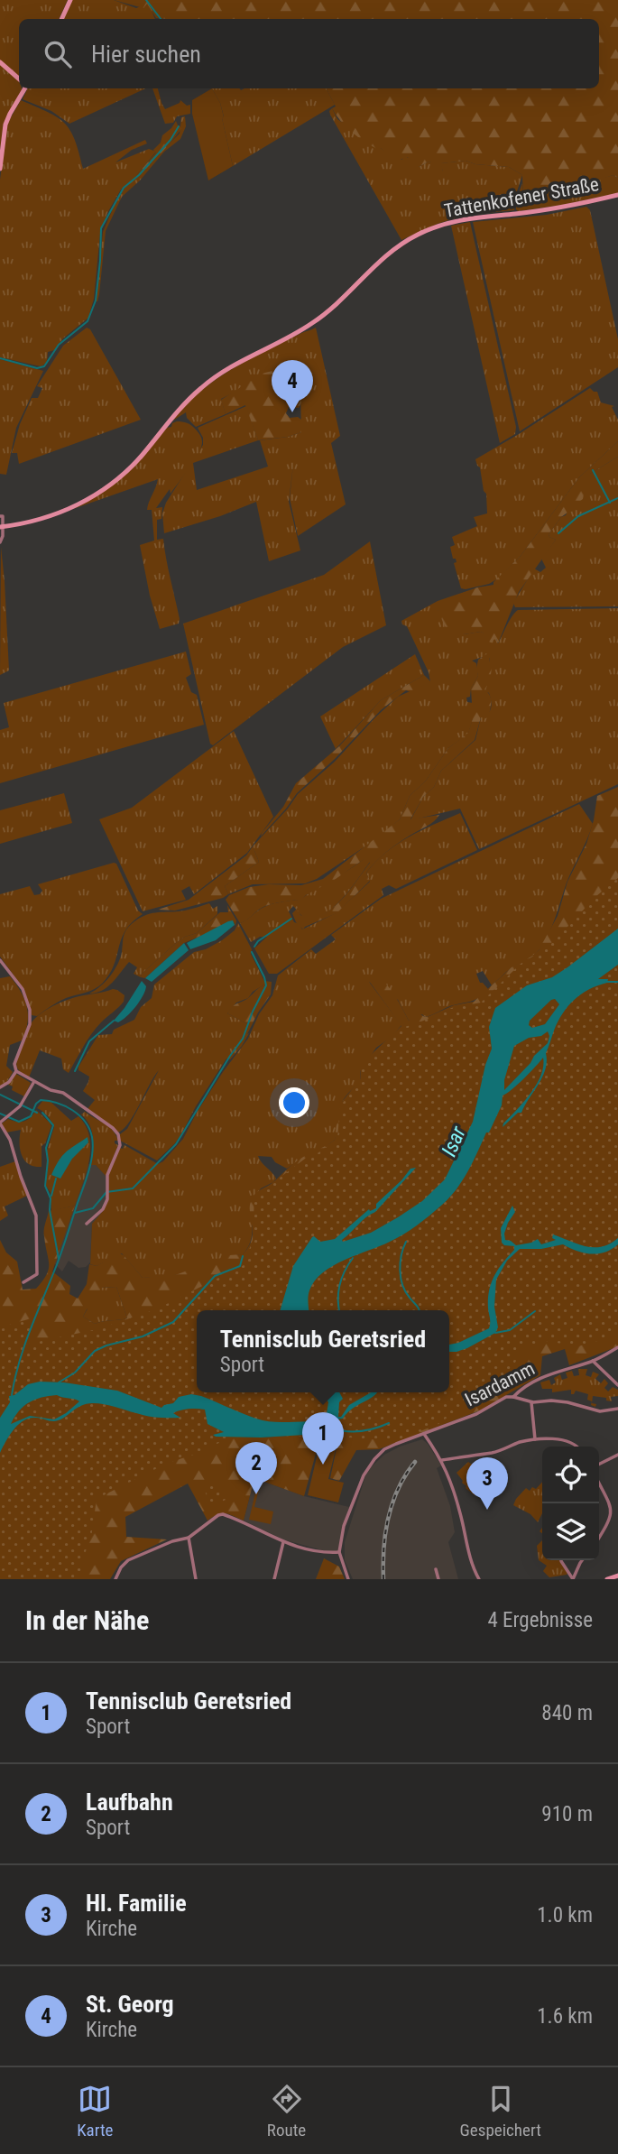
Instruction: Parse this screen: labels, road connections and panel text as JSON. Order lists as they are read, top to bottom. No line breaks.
{"streets":{"main road":["Tattenkofener Straße"],"street":["Isardamm"]},"water":["Isar"],"page":{"search":"Hier suchen","pins":["4","1","2","3"],"popup":["Tennisclub Geretsried","Sport"],"heading":["In der Nähe","4 Ergebnisse"],"list":[{"mark":"1","name":"Tennisclub Geretsried","note":"Sport","value":"840 m"},{"mark":"2","name":"Laufbahn","note":"Sport","value":"910 m"},{"mark":"3","name":"Hl. Familie","note":"Kirche","value":"1.0 km"},{"mark":"4","name":"St. Georg","note":"Kirche","value":"1.6 km"}],"nav":["Karte","Route","Gespeichert"]}}
